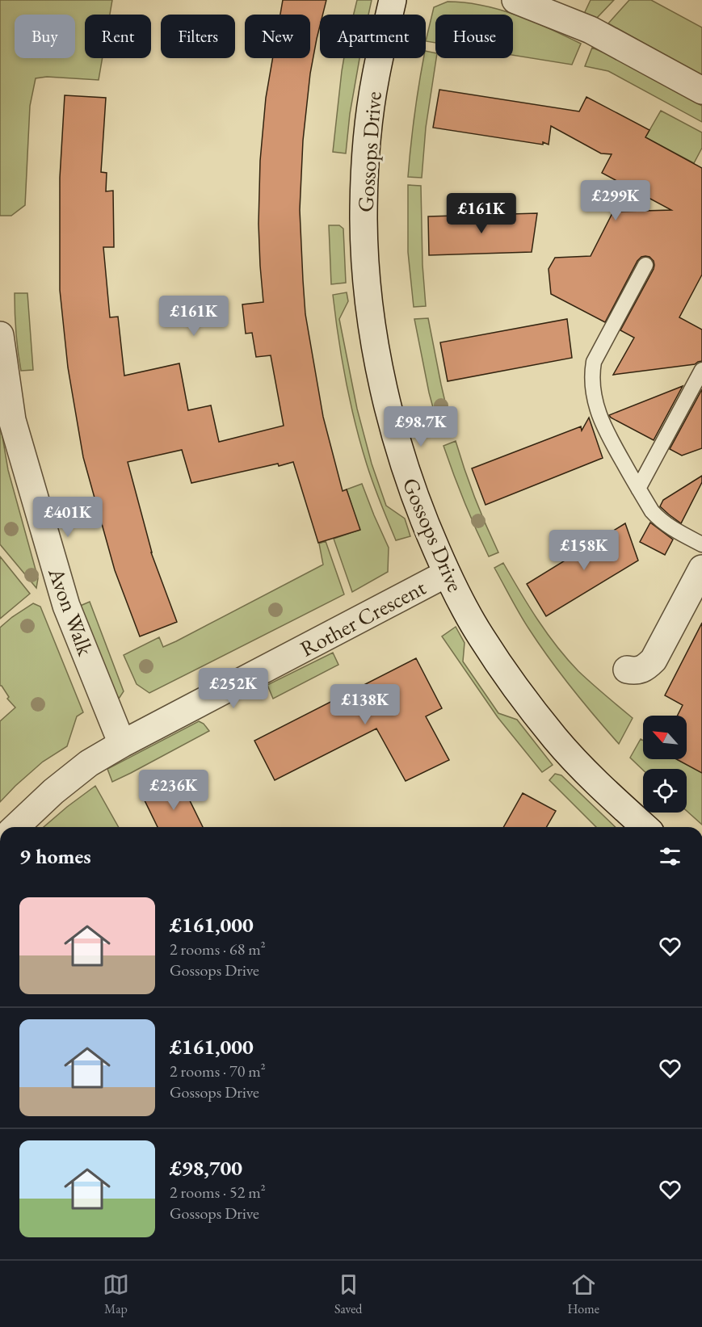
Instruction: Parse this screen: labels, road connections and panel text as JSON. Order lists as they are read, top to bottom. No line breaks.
{"streets":{"street":["Gossops Drive","Avon Walk","Rother Crescent"]},"crossings":[["Gossops Drive","Rother Crescent"],["Avon Walk","Rother Crescent"]],"north":"top left","page":{"chip":["Buy","Rent","Filters","New","Apartment","House"],"price":["£299K","£161K","£161K","£98.7K","£401K","£158K","£252K","£138K","£236K"],"heading":"9 homes","list":[{"name":"£161,000","note":"2 rooms · 68 m² · Gossops Drive"},{"name":"£161,000","note":"2 rooms · 70 m² · Gossops Drive"},{"name":"£98,700","note":"2 rooms · 52 m² · Gossops Drive"}],"tabs":["Map","Saved","Home"]}}
